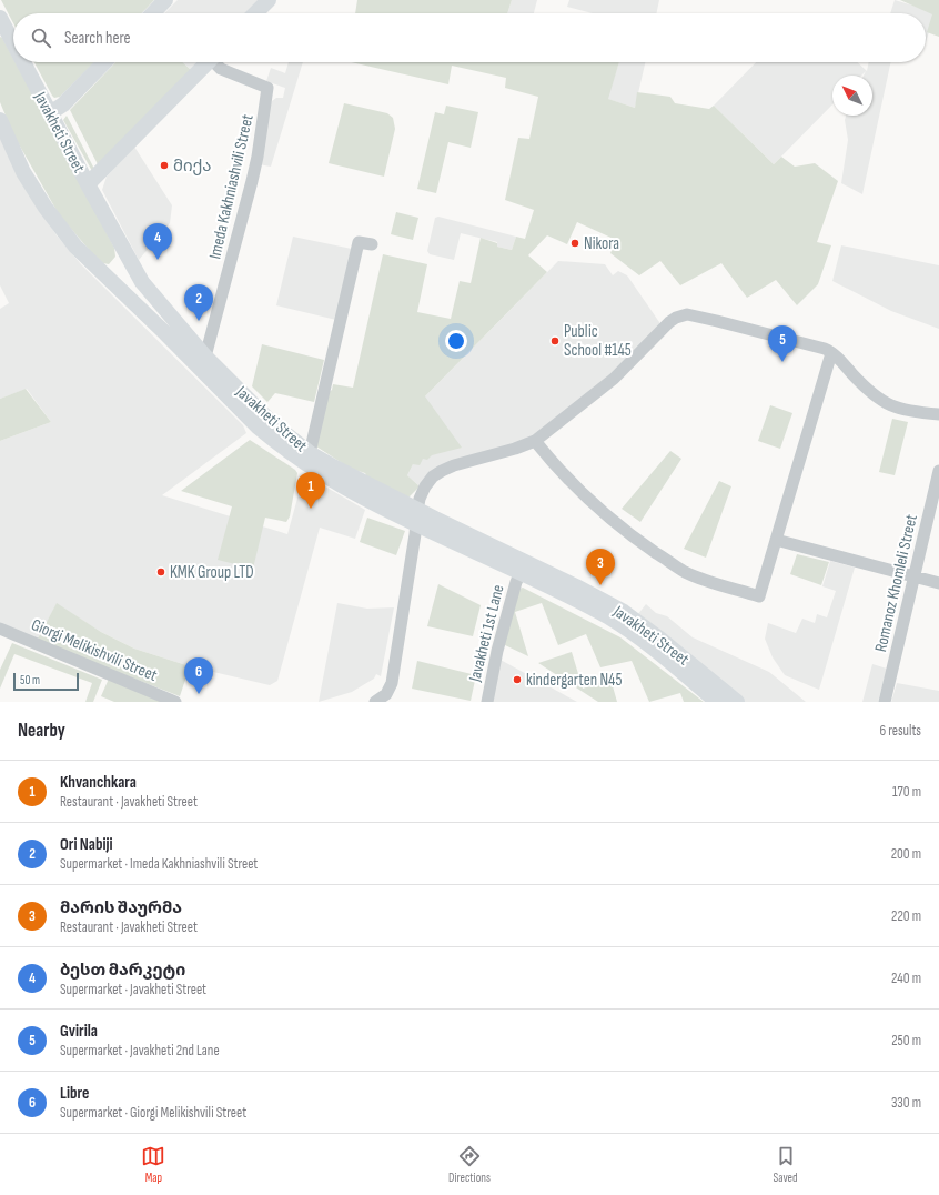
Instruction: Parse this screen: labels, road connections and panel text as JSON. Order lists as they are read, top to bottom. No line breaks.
{"streets":{"main road":["Javakheti Street"],"street":["Imeda Kakhniashvili Street","Romanoz Khomleli Street","Javakheti 1st Lane","Giorgi Melikishvili Street"]},"crossings":[["Javakheti Street","Imeda Kakhniashvili Street"],["Javakheti Street","Javakheti 1st Lane"]],"places":["მიქა","Nikora","Public School #145","KMK Group LTD","kindergarten N45"],"scale_bar":"50 m","north":"top left","page":{"search":"Search here","pins":["4","2","5","1","3","6"],"scale":"50 m","heading":["Nearby","6 results"],"list":[{"mark":"1","name":"Khvanchkara","note":"Restaurant · Javakheti Street","value":"170 m"},{"mark":"2","name":"Ori Nabiji","note":"Supermarket · Imeda Kakhniashvili Street","value":"200 m"},{"mark":"3","name":"მარის შაურმა","note":"Restaurant · Javakheti Street","value":"220 m"},{"mark":"4","name":"ბესთ მარკეტი","note":"Supermarket · Javakheti Street","value":"240 m"},{"mark":"5","name":"Gvirila","note":"Supermarket · Javakheti 2nd Lane","value":"250 m"},{"mark":"6","name":"Libre","note":"Supermarket · Giorgi Melikishvili Street","value":"330 m"}],"nav":["Map","Directions","Saved"]}}
